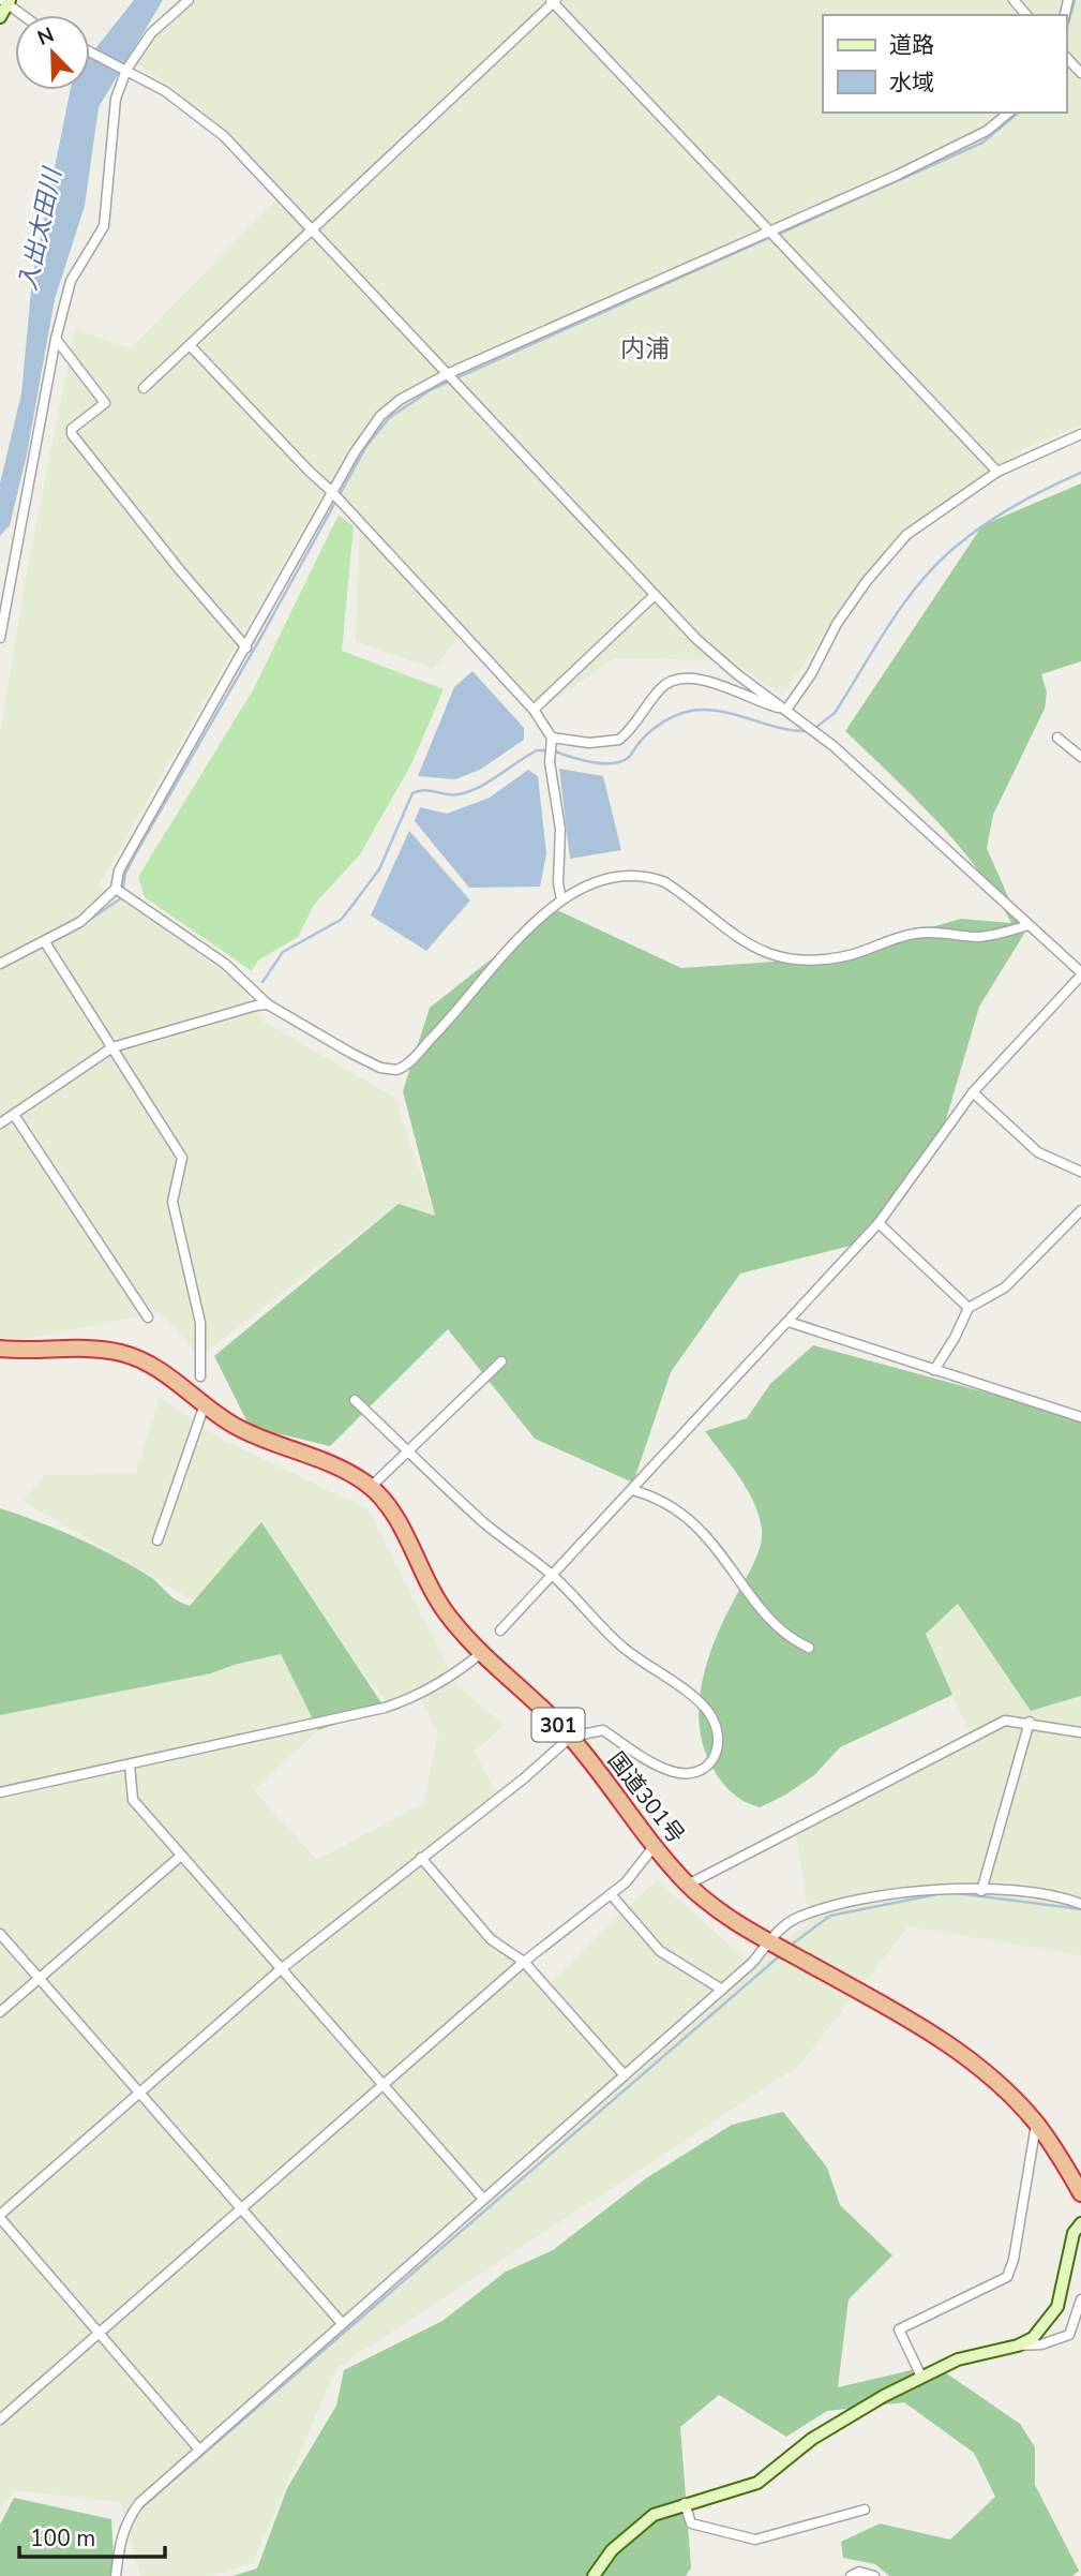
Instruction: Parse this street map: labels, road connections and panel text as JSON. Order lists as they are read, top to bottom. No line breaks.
{"streets":{"highway":["301","国道301号"]},"districts":["内浦"],"water":["入出太田川"],"legend":["道路","水域"],"scale_bar":"100 m","north":"top left"}
